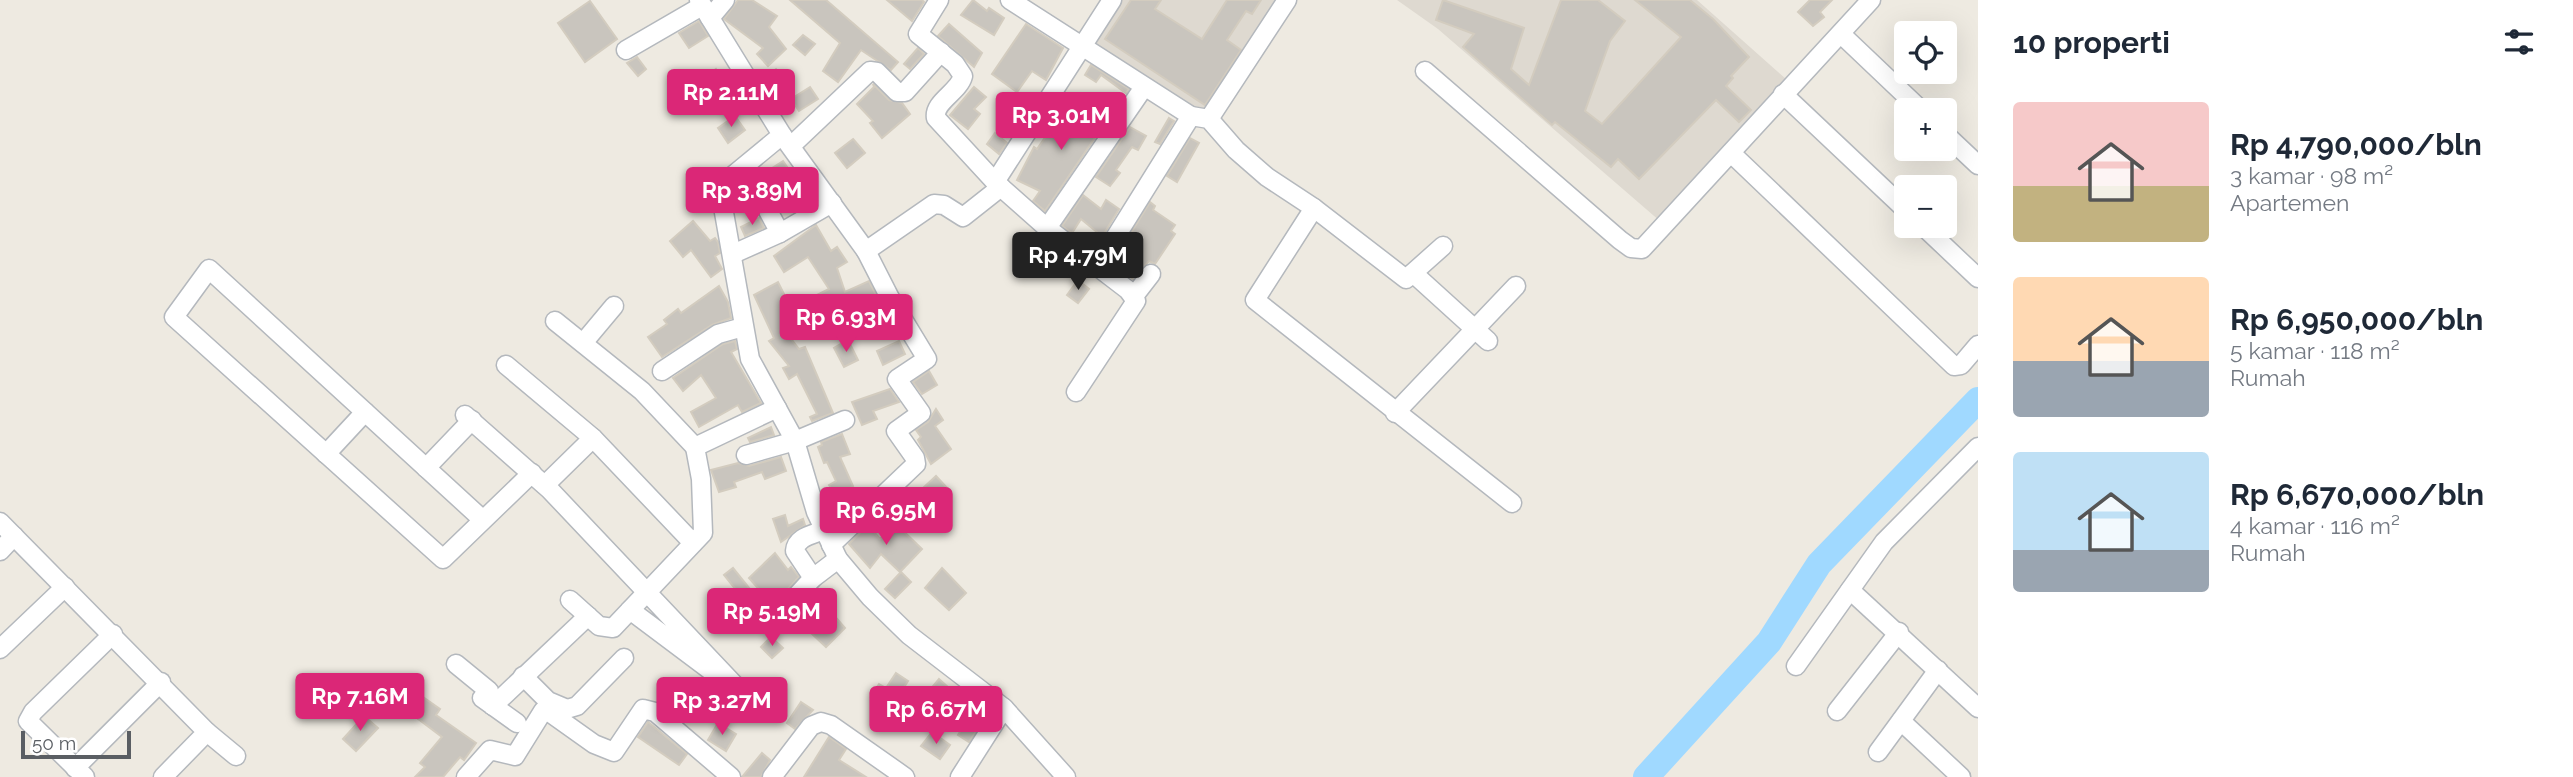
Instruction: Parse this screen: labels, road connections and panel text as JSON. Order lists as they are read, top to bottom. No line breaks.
{"scale_bar":"50 m","page":{"heading":"10 properti","map_buttons":["+","−"],"price":["Rp 2.11M","Rp 3.01M","Rp 3.89M","Rp 4.79M","Rp 6.93M","Rp 6.95M","Rp 5.19M","Rp 7.16M","Rp 3.27M","Rp 6.67M"],"list":[{"name":"Rp 4,790,000/bln","note":"3 kamar · 98 m² · Apartemen"},{"name":"Rp 6,950,000/bln","note":"5 kamar · 118 m² · Rumah"},{"name":"Rp 6,670,000/bln","note":"4 kamar · 116 m² · Rumah"}],"scale":"50 m"}}
